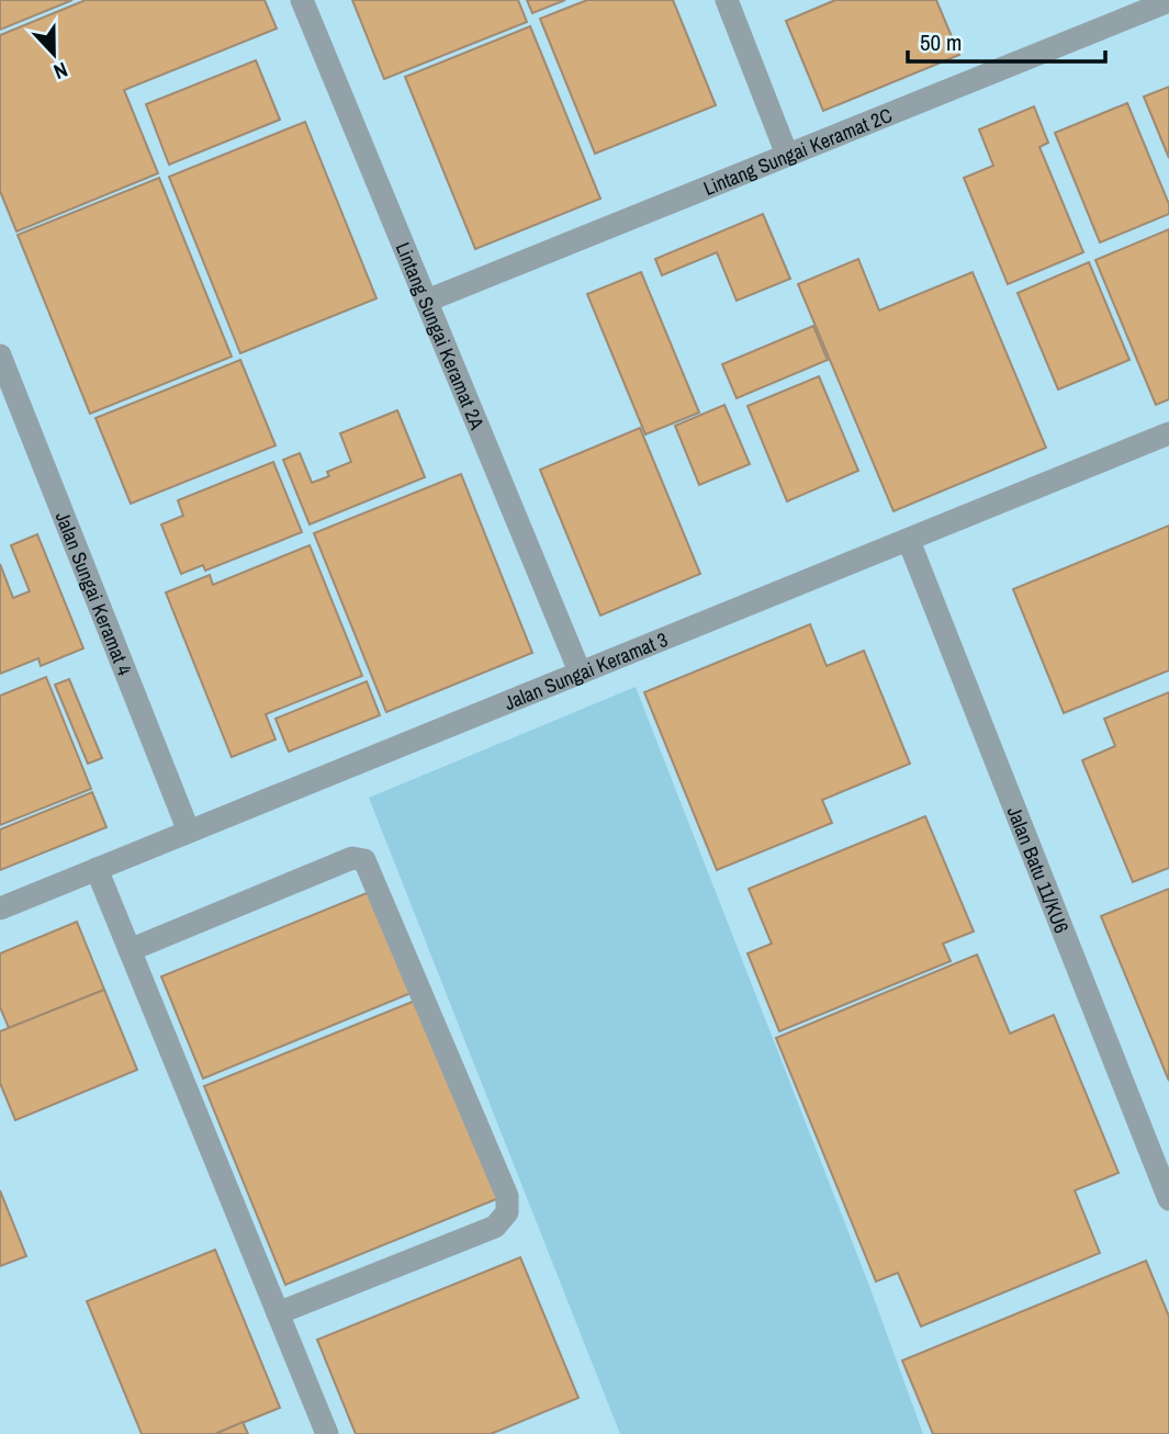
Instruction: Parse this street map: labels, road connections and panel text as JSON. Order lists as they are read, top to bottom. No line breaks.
{"streets":{"street":["Lintang Sungai Keramat 2C","Lintang Sungai Keramat 2A","Jalan Sungai Keramat 4","Jalan Sungai Keramat 3","Jalan Batu 11/KU6"]},"crossings":[["Lintang Sungai Keramat 2C","Lintang Sungai Keramat 2A"],["Lintang Sungai Keramat 2A","Jalan Sungai Keramat 3"],["Jalan Sungai Keramat 4","Jalan Sungai Keramat 3"],["Jalan Sungai Keramat 3","Jalan Batu 11/KU6"]],"scale_bar":"50 m","north":"bottom"}
